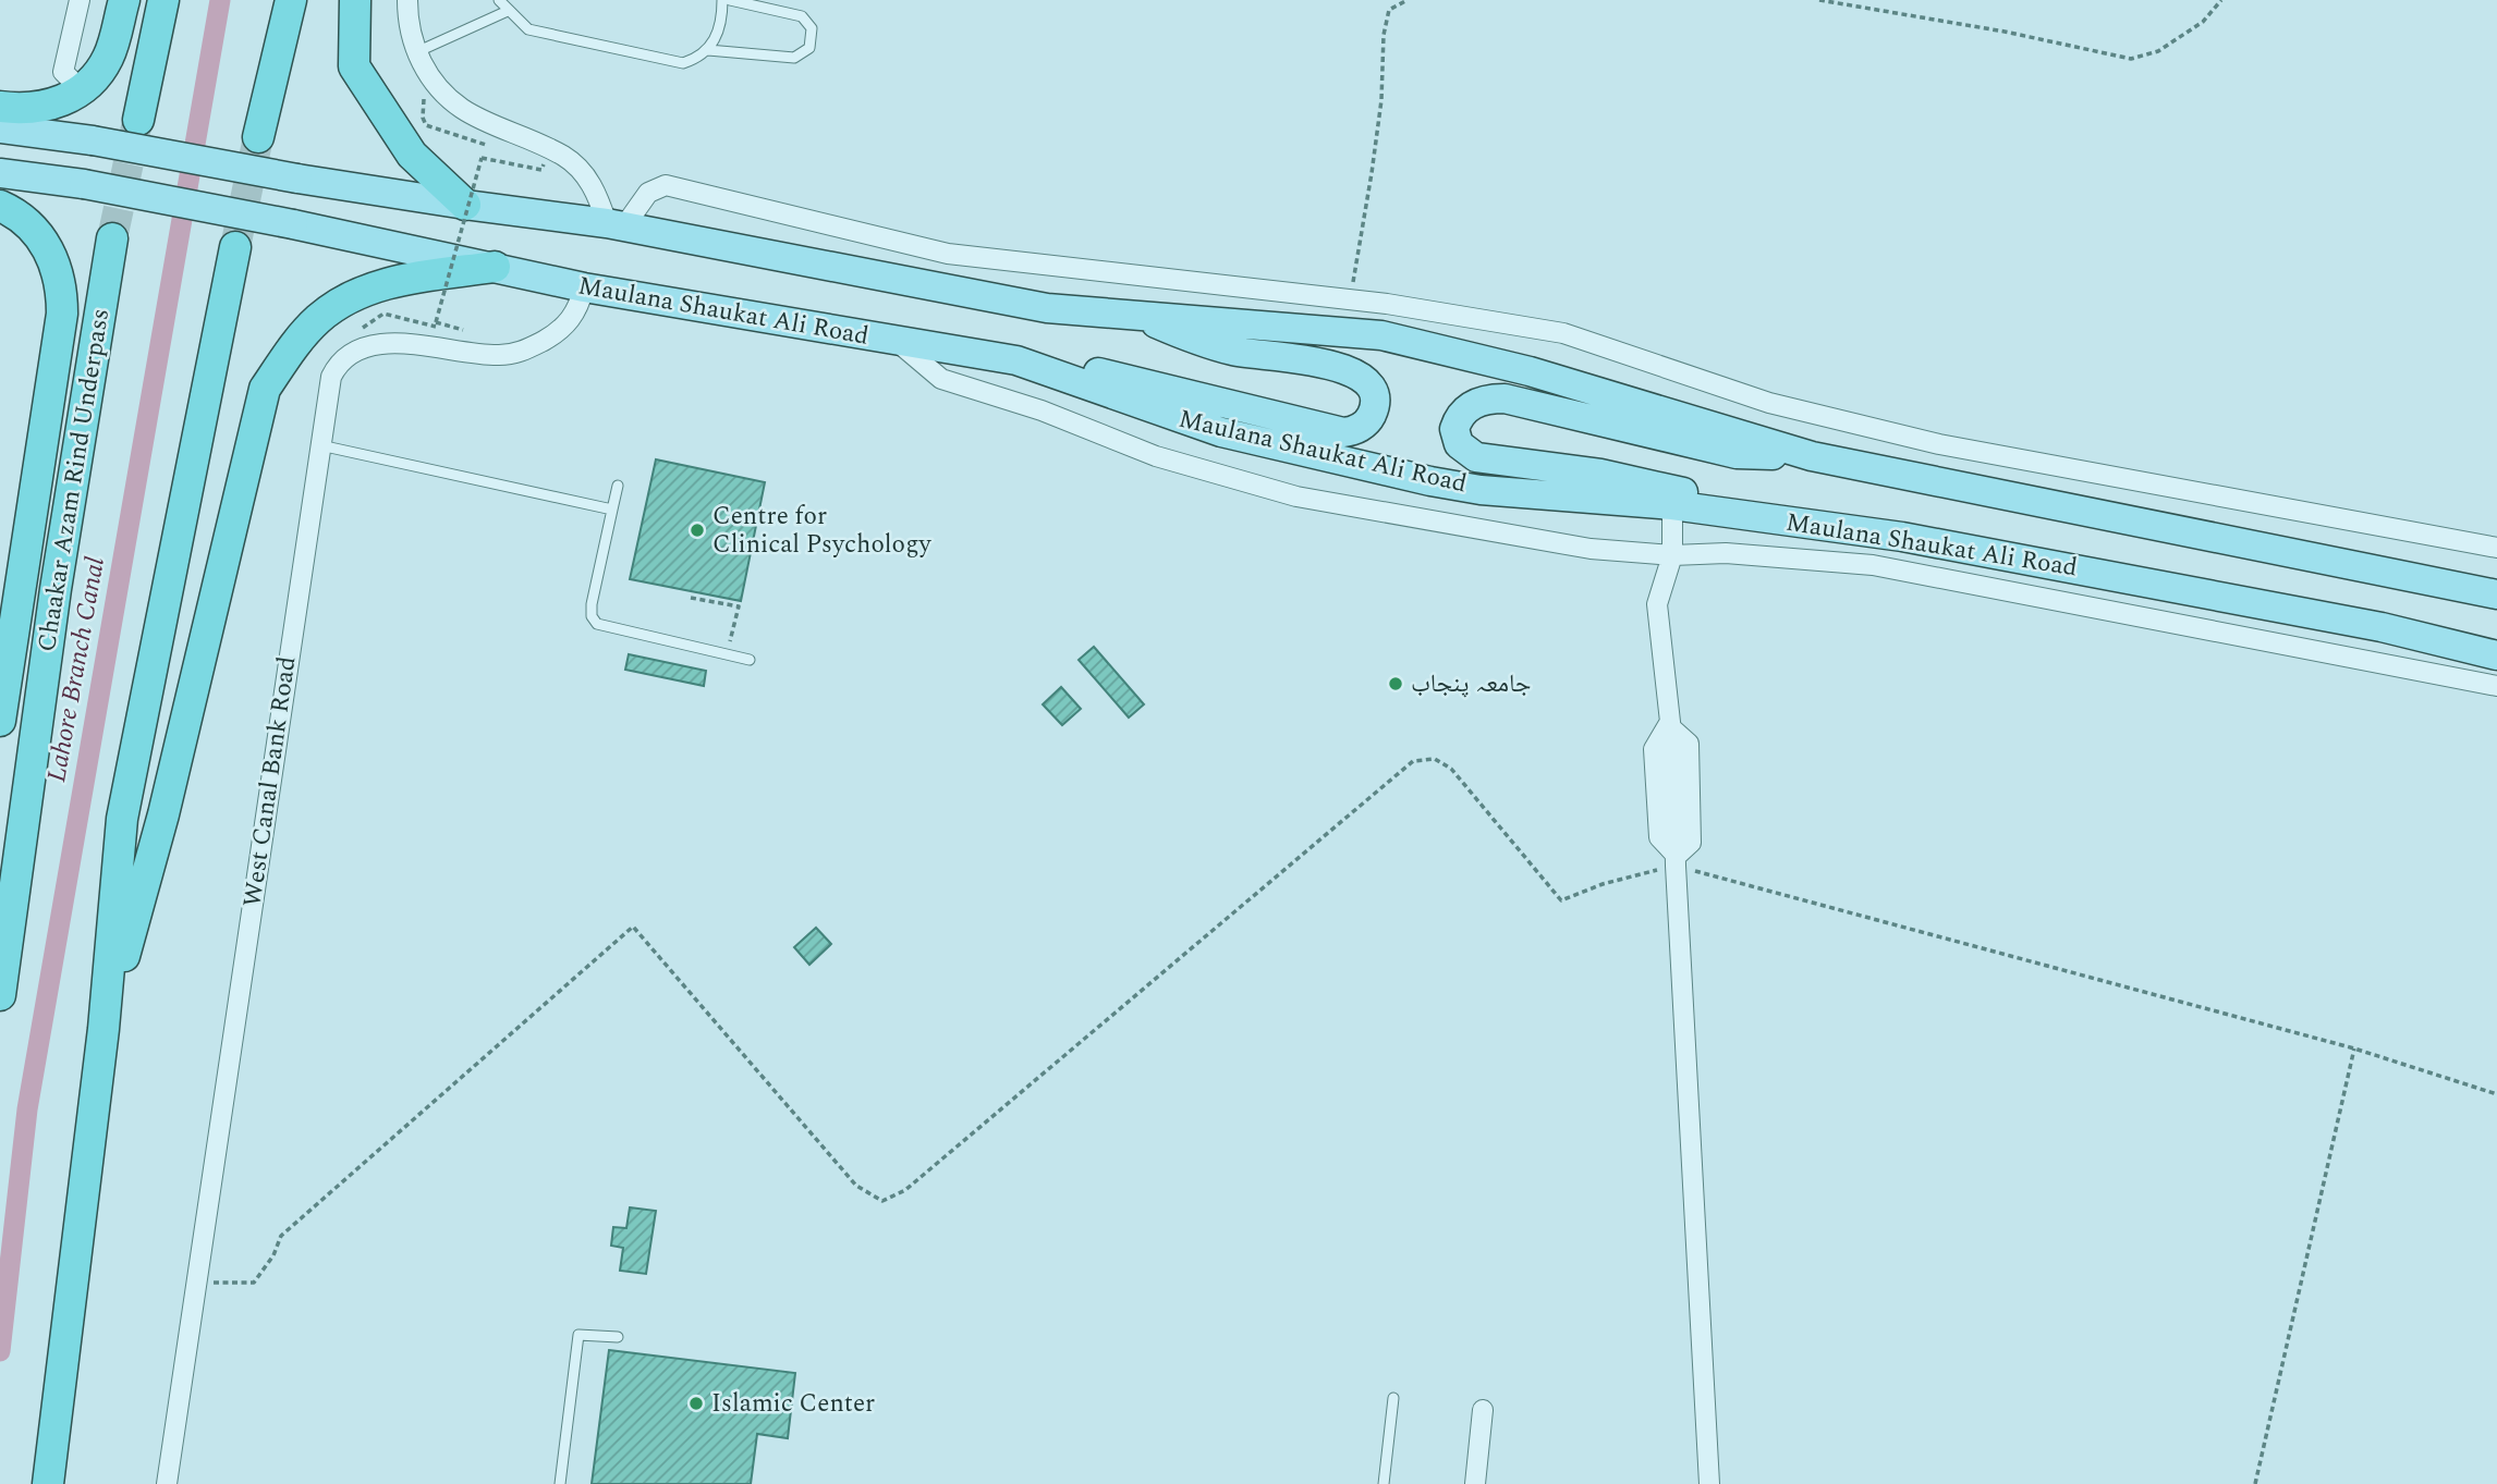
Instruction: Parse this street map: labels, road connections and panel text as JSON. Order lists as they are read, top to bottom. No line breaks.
{"streets":{"highway":["Chaakar Azam Rind Underpass"],"main road":["Maulana Shaukat Ali Road"],"street":["West Canal Bank Road"]},"crossings":[["Maulana Shaukat Ali Road","West Canal Bank Road"]],"water":["Lahore Branch Canal"],"places":["Centre for Clinical Psychology","جامعہ پنجاب","Islamic Center"]}
